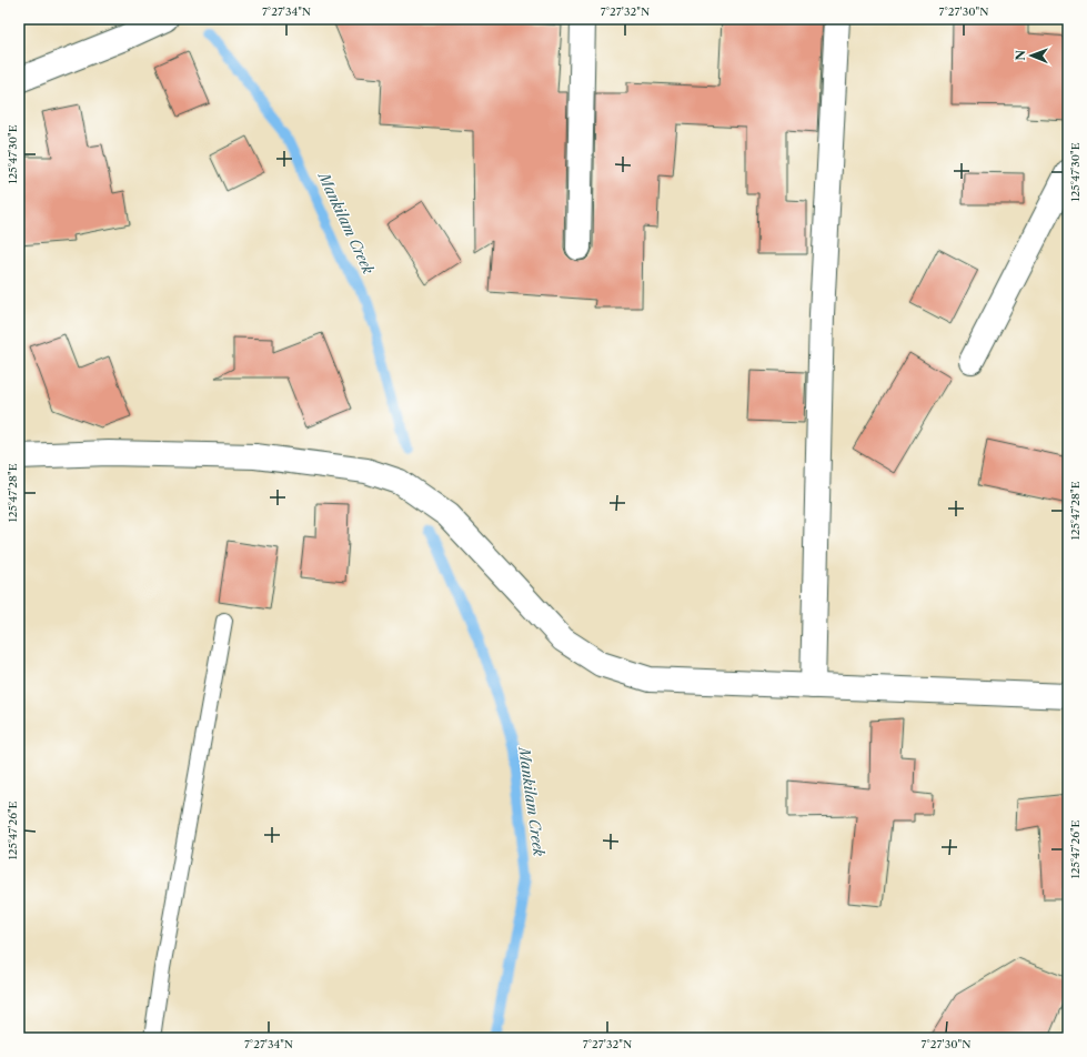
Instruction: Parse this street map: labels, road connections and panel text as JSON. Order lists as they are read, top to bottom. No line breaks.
{"water":["Mankilam Creek"],"north":"left","coordinates":["7°27'34\"N","7°27'32\"N","7°27'30\"N","125°47'30\"E","125°47'28\"E","125°47'26\"E"]}
